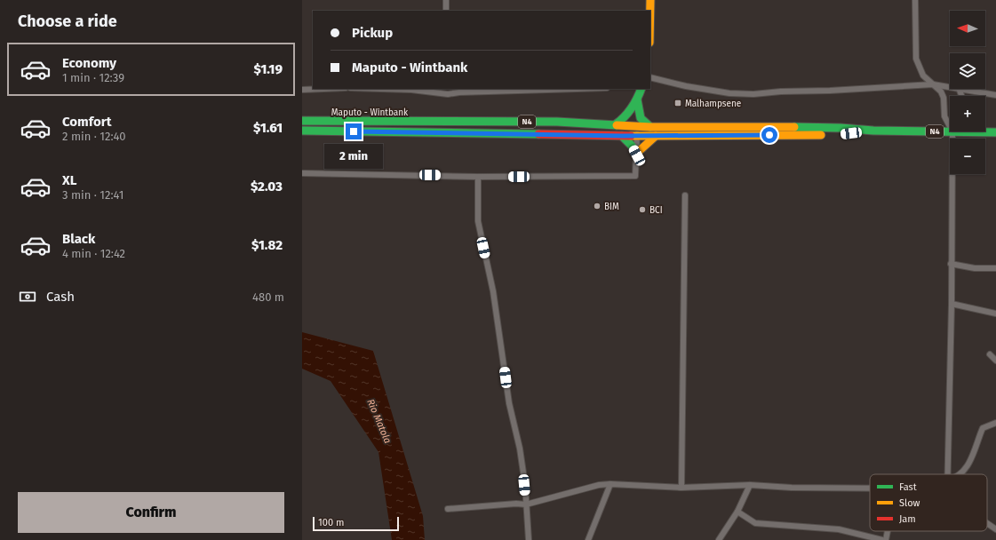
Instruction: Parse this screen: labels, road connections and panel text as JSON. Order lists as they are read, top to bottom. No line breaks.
{"streets":{"main road":["Maputo - Wintbank","N4"]},"crossings":[["Maputo - Wintbank","N4"]],"water":["Rio Matola"],"places":{"transit":["Malhampsene"],"other":["BIM","BCI"]},"legend":["Fast","Slow","Jam"],"scale_bar":"100 m","north":"left","page":{"heading":"Choose a ride","map_buttons":["+","−"],"banner":["Pickup","Maputo - Wintbank"],"list":[{"name":"Economy","note":"1 min · 12:39","value":"$1.19"},{"name":"Comfort","note":"2 min · 12:40","value":"$1.61"},{"name":"XL","note":"3 min · 12:41","value":"$2.03"},{"name":"Black","note":"4 min · 12:42","value":"$1.82"}],"bubble":"2 min","pay":["Cash","480 m"],"buttons":"Confirm","scale":"100 m"}}
